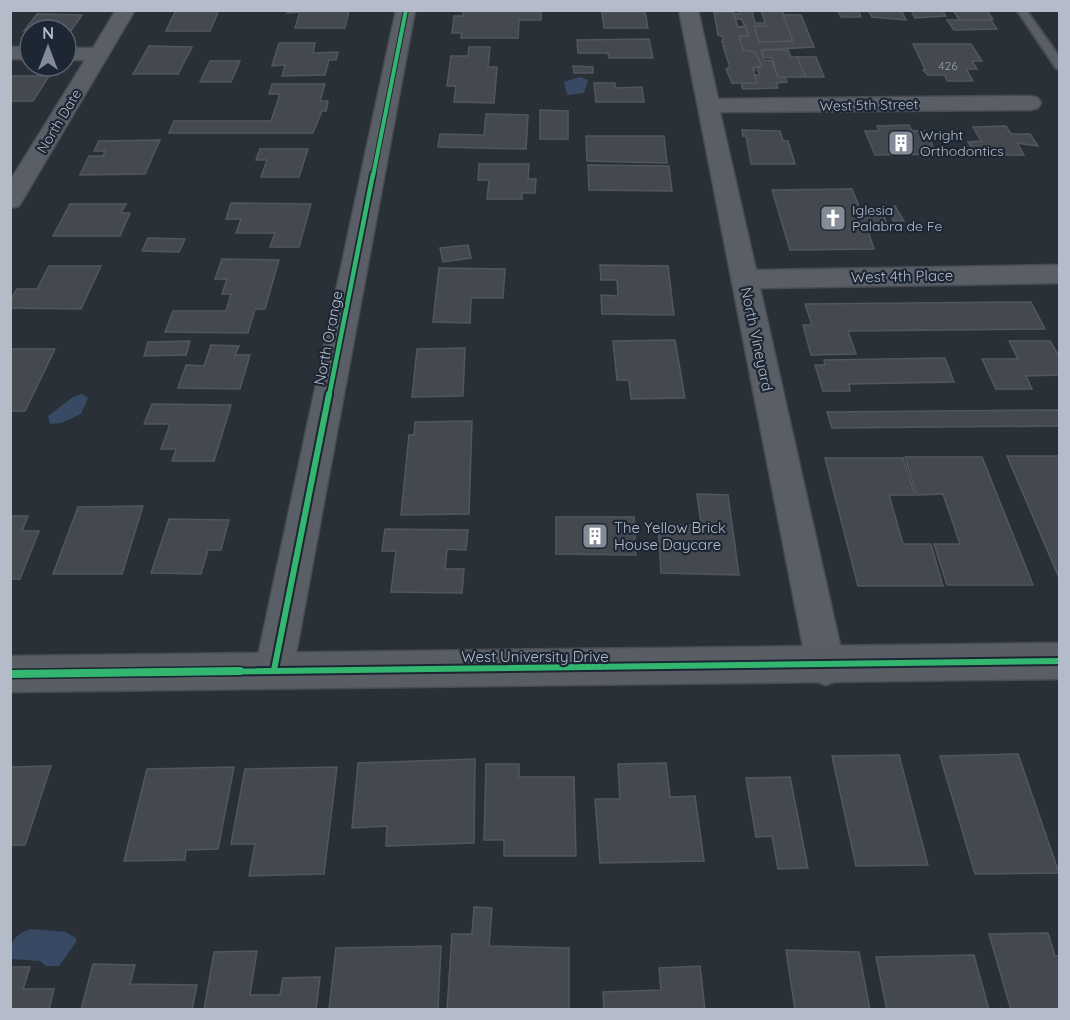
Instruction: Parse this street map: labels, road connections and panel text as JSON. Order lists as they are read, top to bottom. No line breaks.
{"streets":{"main road":["West University Drive"],"street":["West 5th Street","North Date","West 4th Place","North Orange","North Vineyard"]},"crossings":[["West 5th Street","North Vineyard"],["West 4th Place","North Vineyard"],["North Orange","West University Drive"],["North Vineyard","West University Drive"]],"places":{"building":["Wright Orthodontics","The Yellow Brick House Daycare"],"church":["Iglesia Palabra de Fe"]},"house_numbers":["426"],"north":"top"}
